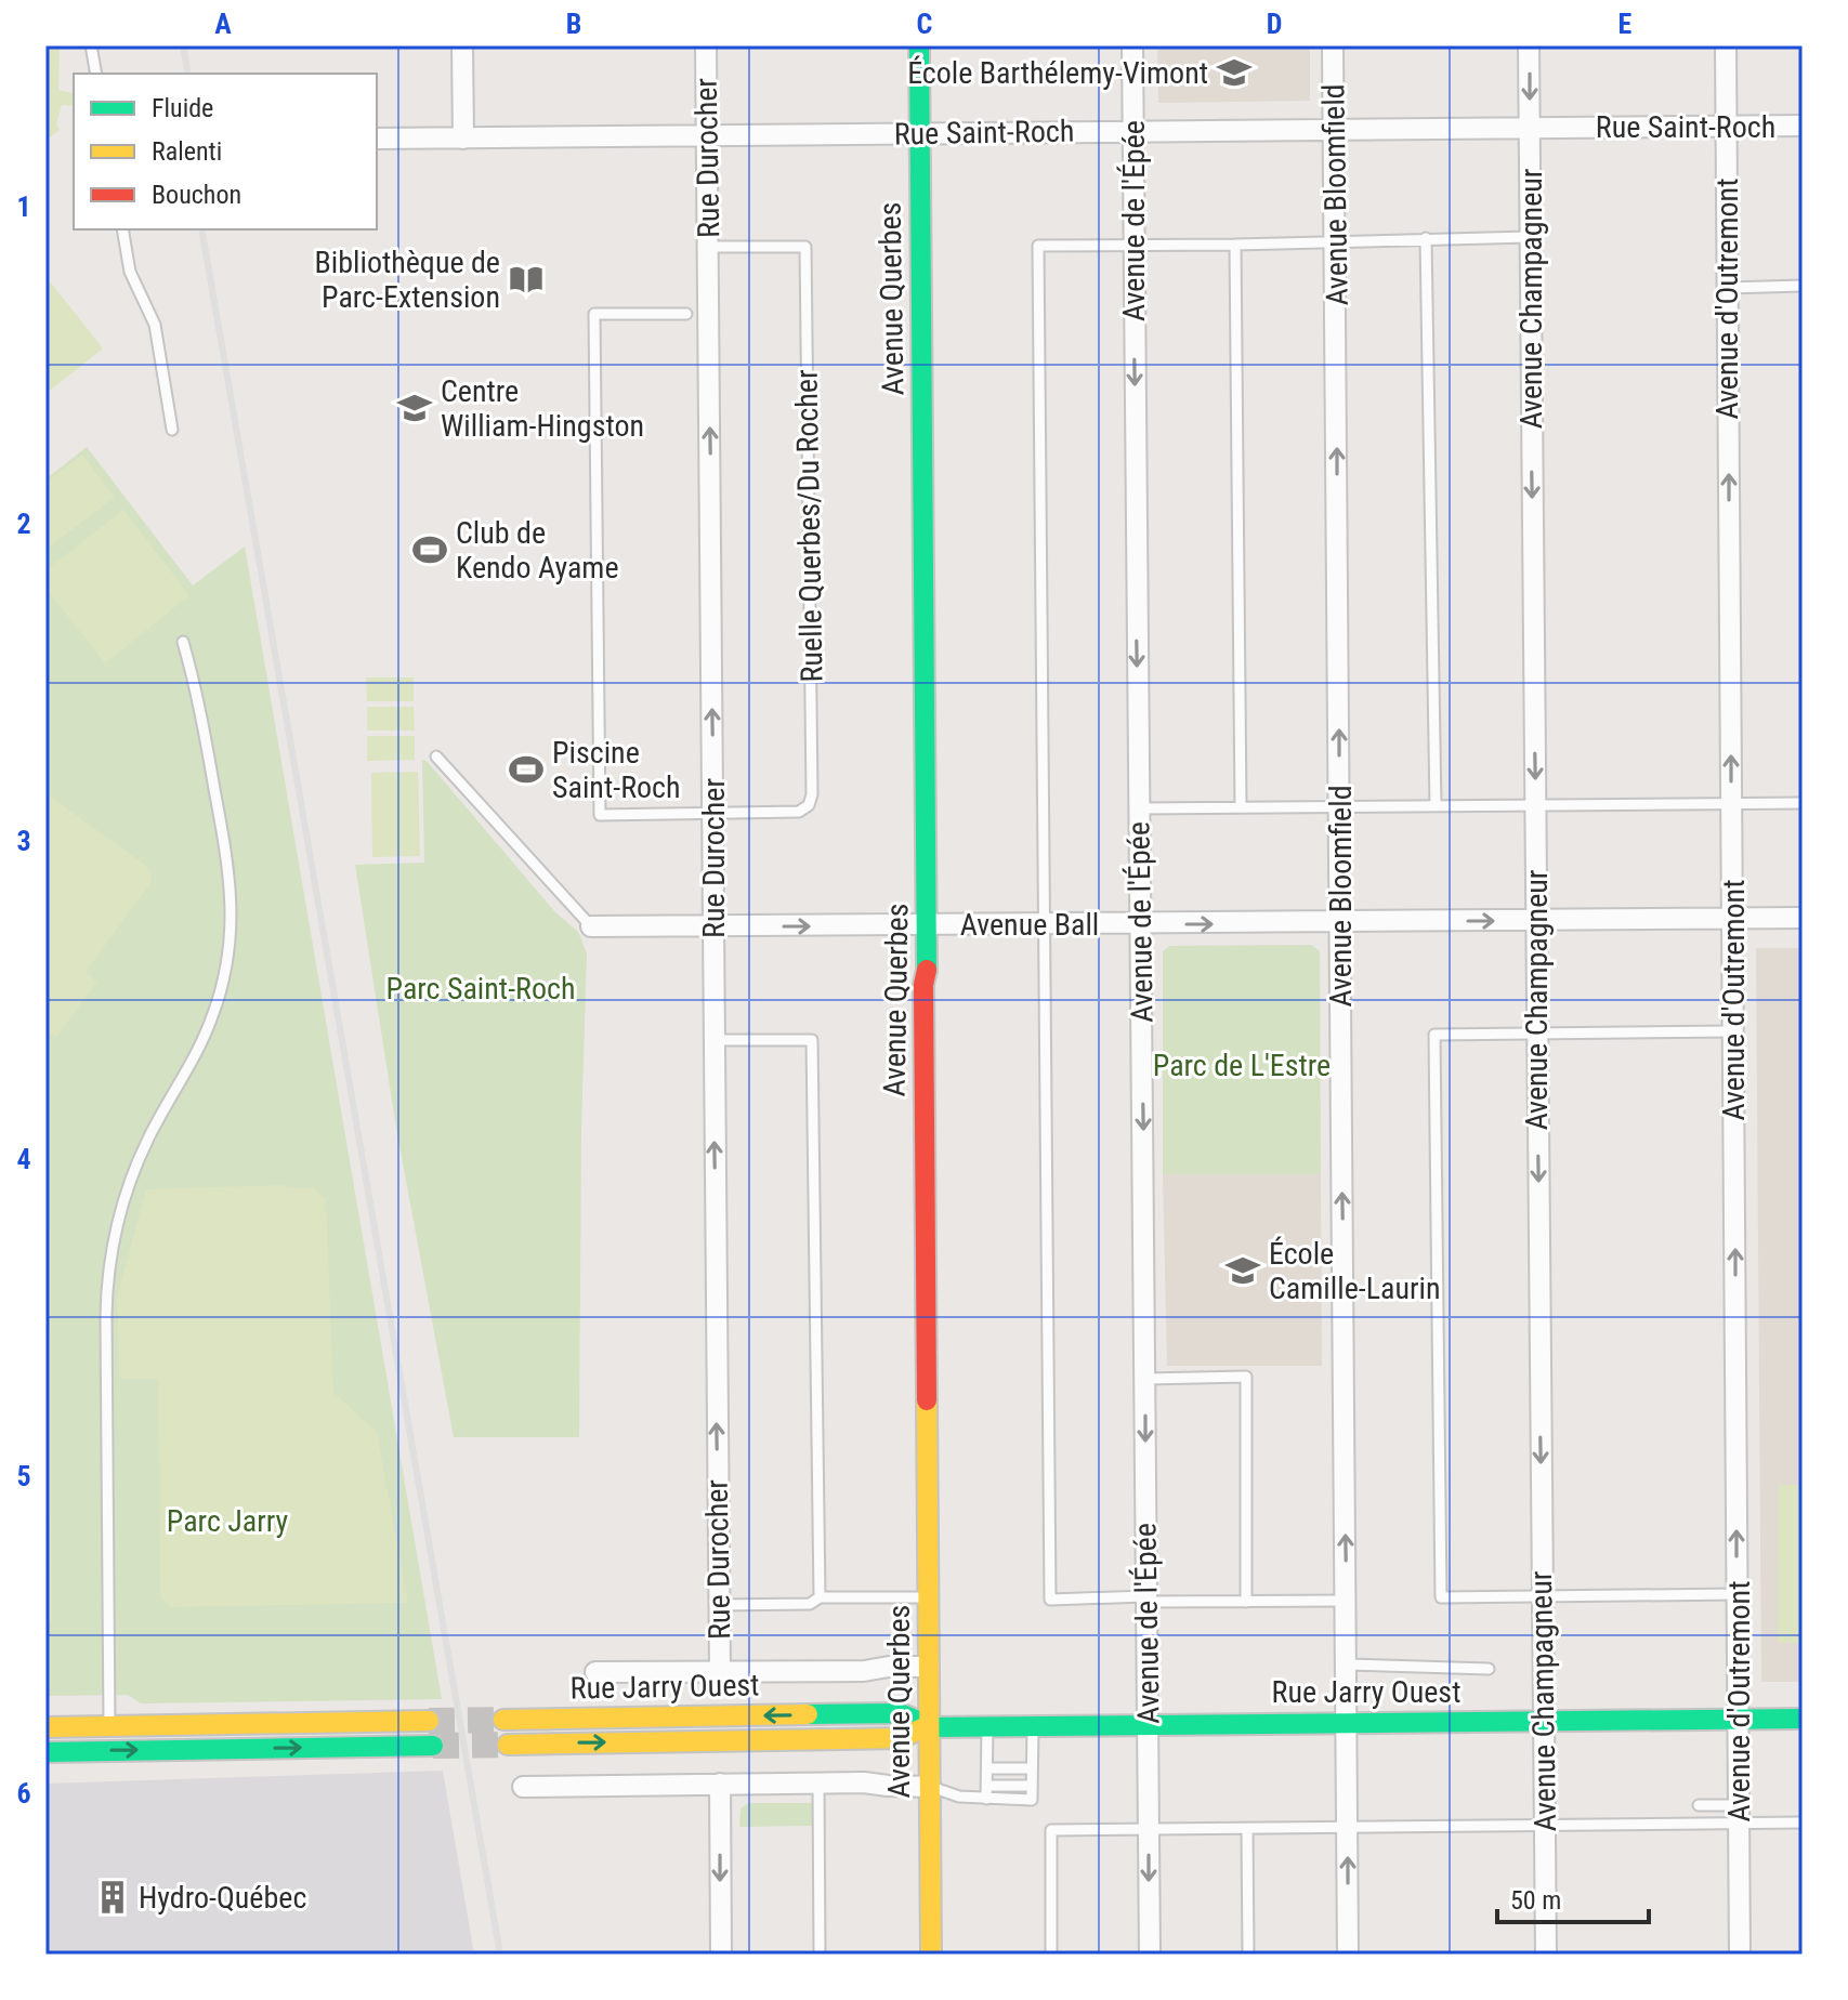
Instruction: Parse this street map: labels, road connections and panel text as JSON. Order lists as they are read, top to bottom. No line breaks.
{"streets":{"main road":["Avenue Querbes","Rue Jarry Ouest"],"street":["Rue Saint-Roch","Rue Durocher","Avenue Bloomfield","Avenue de l'Épée","Avenue Champagneur","Avenue d'Outremont","Avenue Ball"],"lane":["Ruelle Querbes/Du Rocher"]},"crossings":[["Rue Saint-Roch","Rue Durocher"],["Rue Saint-Roch","Avenue Bloomfield"],["Rue Saint-Roch","Avenue de l'Épée"],["Rue Saint-Roch","Avenue Querbes"],["Rue Saint-Roch","Avenue Champagneur"],["Rue Saint-Roch","Avenue d'Outremont"],["Rue Durocher","Ruelle Querbes/Du Rocher"],["Rue Durocher","Avenue Ball"],["Rue Durocher","Rue Jarry Ouest"],["Avenue Bloomfield","Avenue Ball"],["Avenue Bloomfield","Rue Jarry Ouest"],["Avenue de l'Épée","Avenue Ball"],["Avenue de l'Épée","Rue Jarry Ouest"],["Avenue Querbes","Avenue Ball"],["Avenue Querbes","Rue Jarry Ouest"],["Avenue Champagneur","Avenue Ball"],["Avenue Champagneur","Rue Jarry Ouest"],["Avenue d'Outremont","Avenue Ball"],["Avenue d'Outremont","Rue Jarry Ouest"]],"one_way":["Rue Durocher","Avenue Bloomfield","Avenue de l'Épée","Avenue Champagneur","Avenue d'Outremont","Avenue Ball"],"parks":["Parc Saint-Roch","Parc de L'Estre","Parc Jarry"],"places":{"school or university":["École Barthélemy-Vimont","Centre William-Hingston","École Camille-Laurin"],"library":["Bibliothèque de Parc-Extension"],"sports":["Club de Kendo Ayame","Piscine Saint-Roch"],"building":["Hydro-Québec"]},"legend":["Fluide","Ralenti","Bouchon"],"scale_bar":"50 m","grid":{"columns":["A","B","C","D","E"],"rows":["1","2","3","4","5","6"]}}
